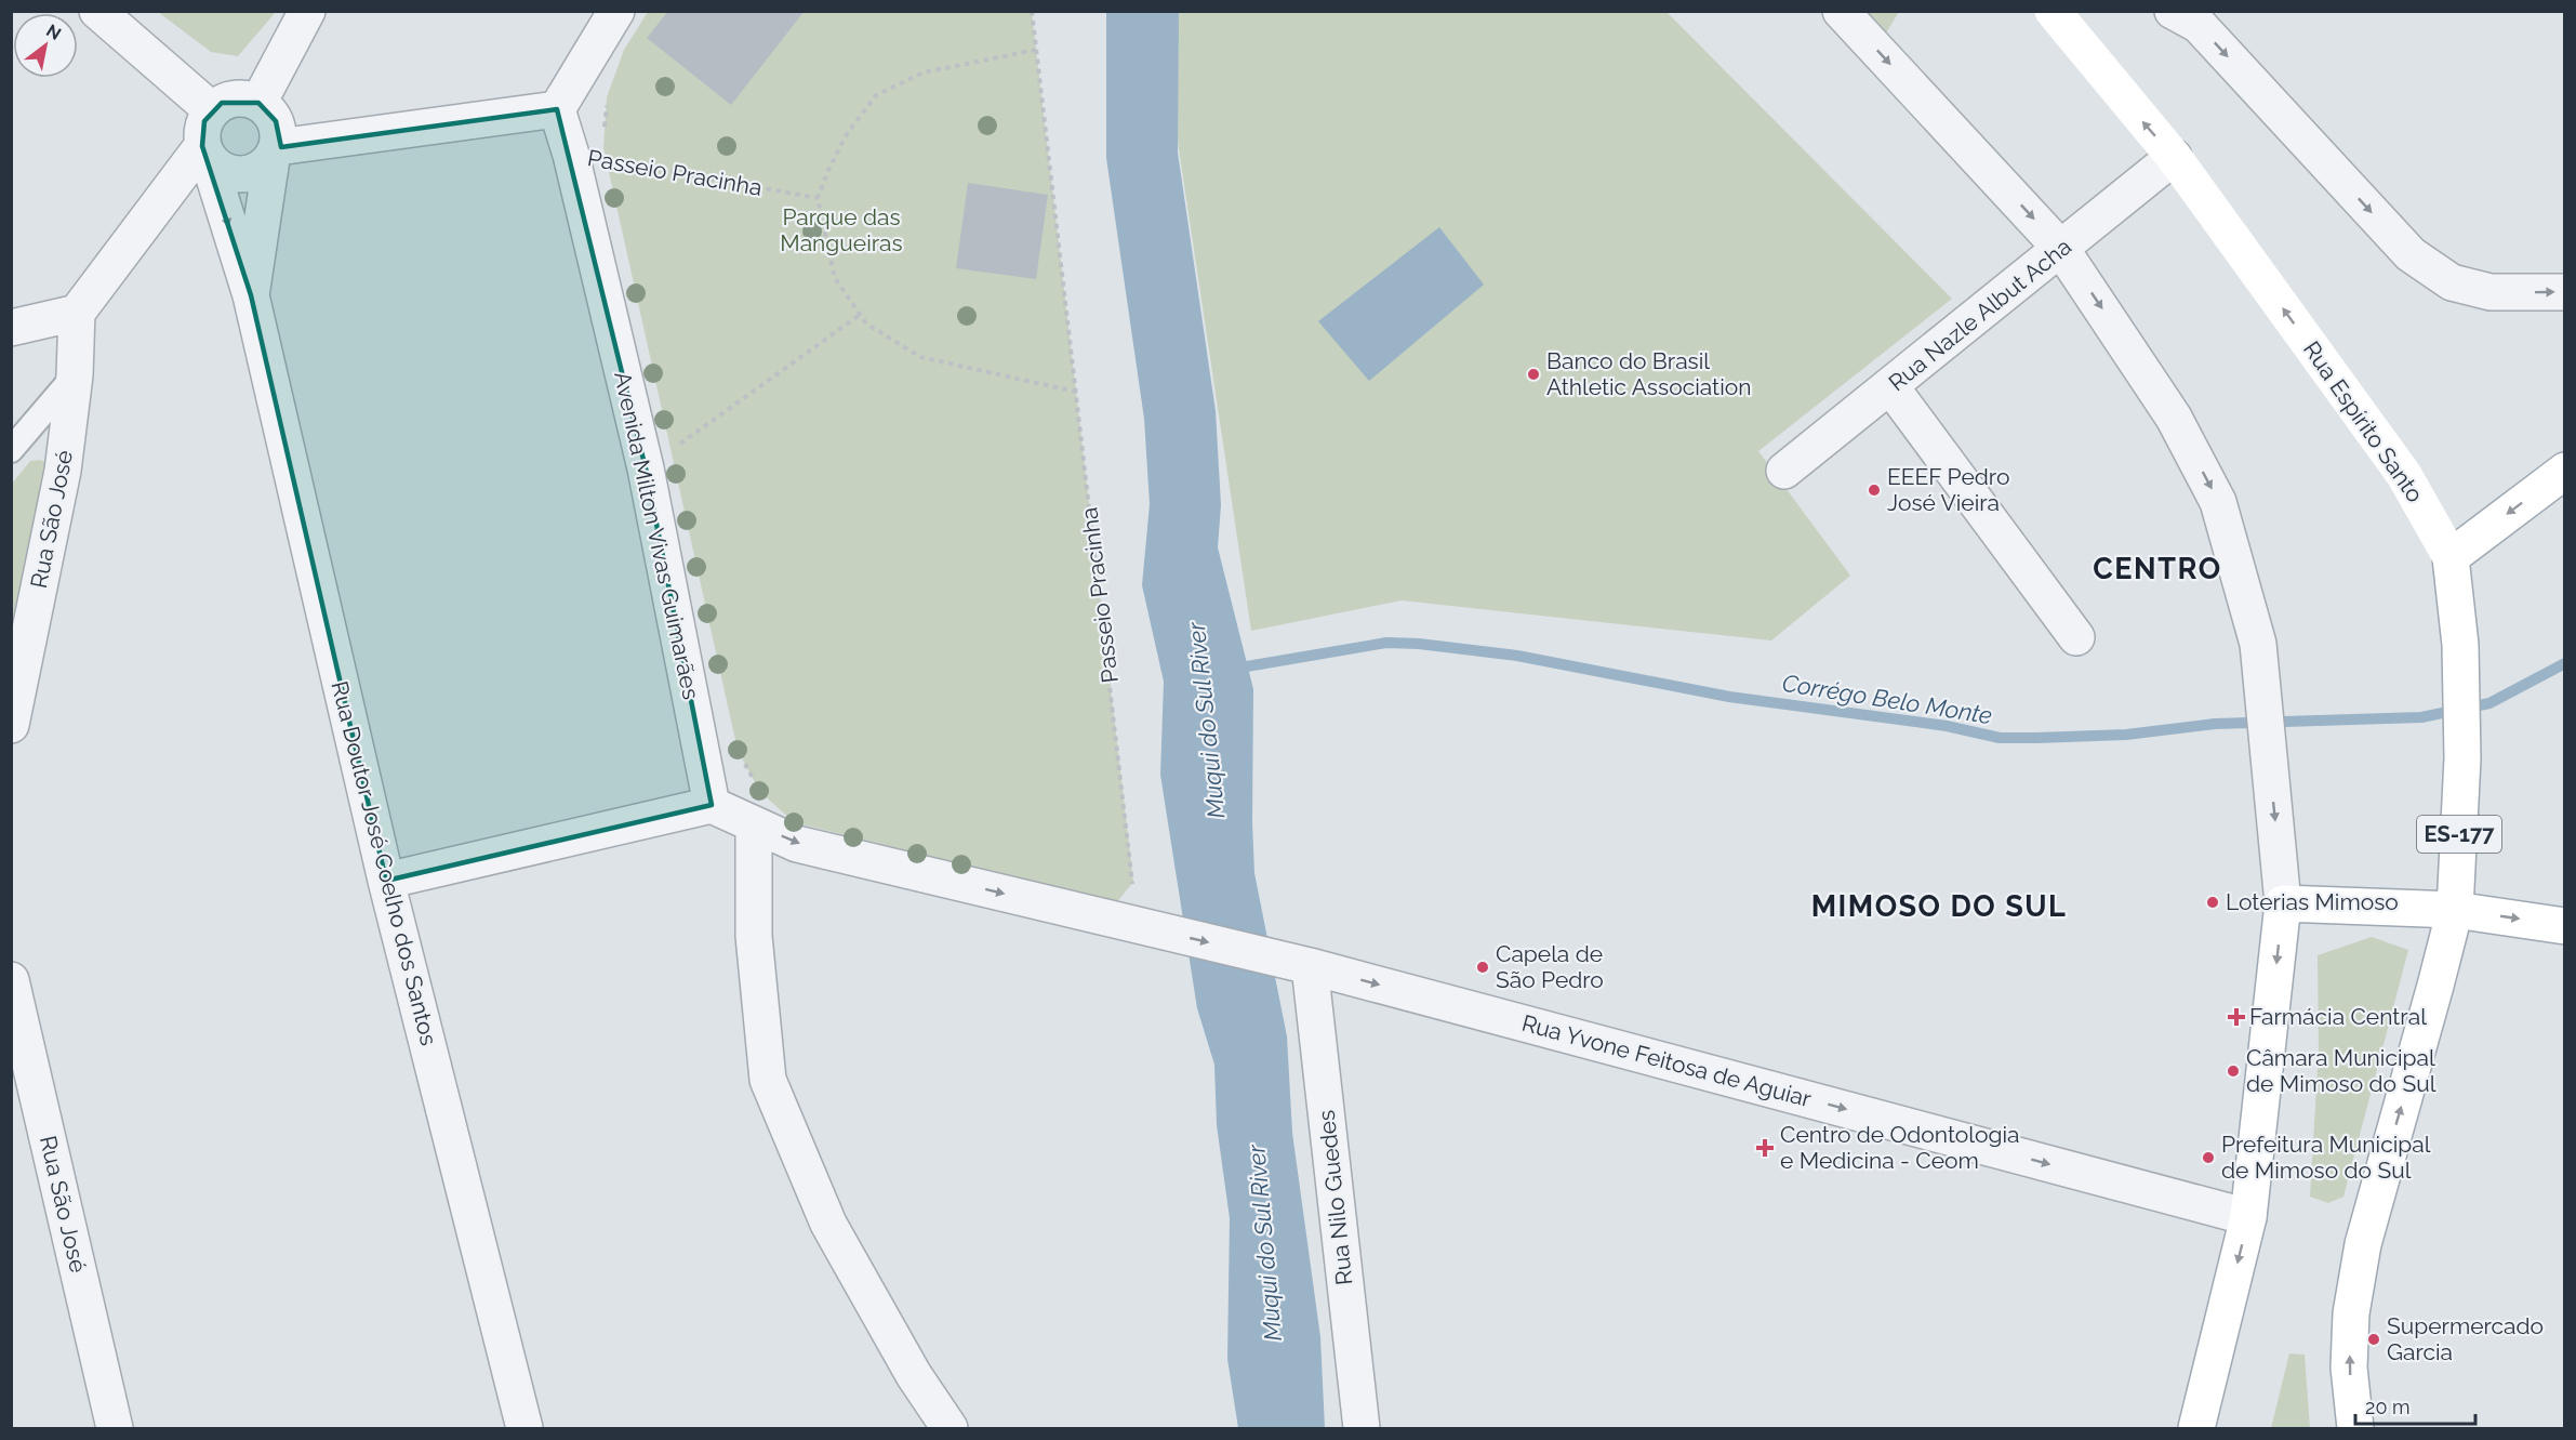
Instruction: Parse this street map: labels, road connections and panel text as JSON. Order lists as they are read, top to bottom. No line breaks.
{"streets":{"main road":["Rua Espírito Santo","ES-177"],"street":["Rua Nazle Albut Acha","Rua São José","Avenida Milton Vivas Guimarães","Rua Doutor José Coelho dos Santos","Rua Yvone Feitosa de Aguiar","Rua Nilo Guedes"],"path":["Passeio Pracinha"]},"crossings":[["Passeio Pracinha","Avenida Milton Vivas Guimarães"],["Rua Nazle Albut Acha","Rua Espírito Santo"],["Rua Yvone Feitosa de Aguiar","Rua Nilo Guedes"]],"one_way":["Rua Espírito Santo","Rua Yvone Feitosa de Aguiar"],"districts":["CENTRO","MIMOSO DO SUL"],"water":["Corrégo Belo Monte","Muqui do Sul River"],"parks":["Parque das Mangueiras"],"places":{"other":["Banco do Brasil Athletic Association","EEEF Pedro José Vieira","Loterias Mimoso","Capela de São Pedro","Câmara Municipal de Mimoso do Sul","Prefeitura Municipal de Mimoso do Sul","Supermercado Garcia"],"health":["Farmácia Central","Centro de Odontologia e Medicina - Ceom"]},"scale_bar":"20 m","north":"top right"}
